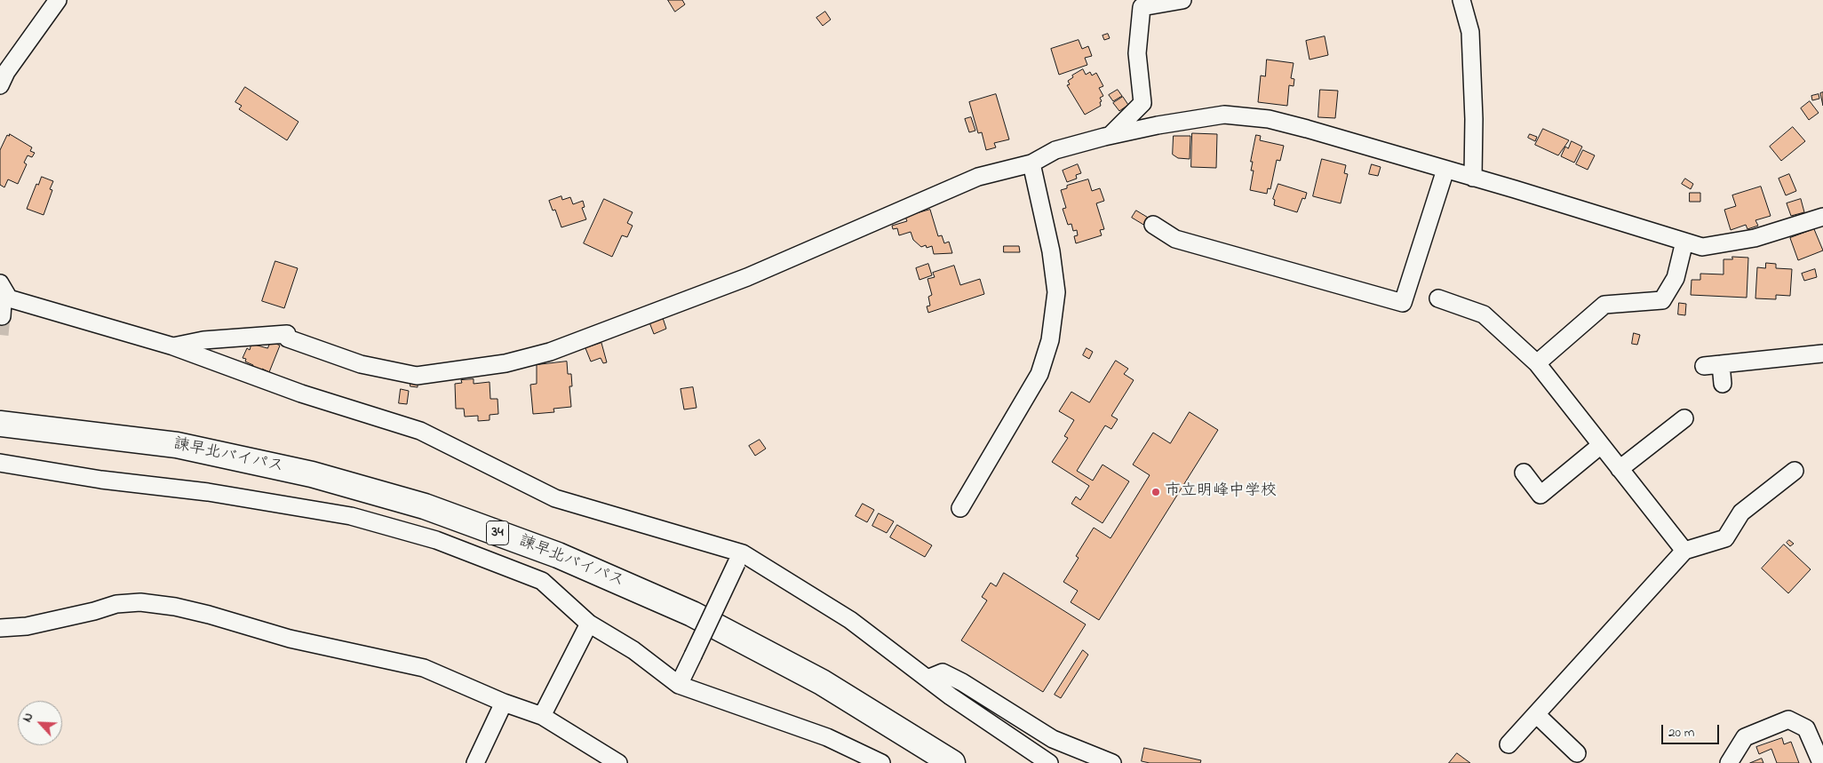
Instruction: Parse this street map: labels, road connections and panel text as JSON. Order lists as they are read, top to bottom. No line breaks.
{"streets":{"highway":["諫早北バイパス","34"]},"places":["市立明峰中学校"],"scale_bar":"20 m","north":"top left"}
